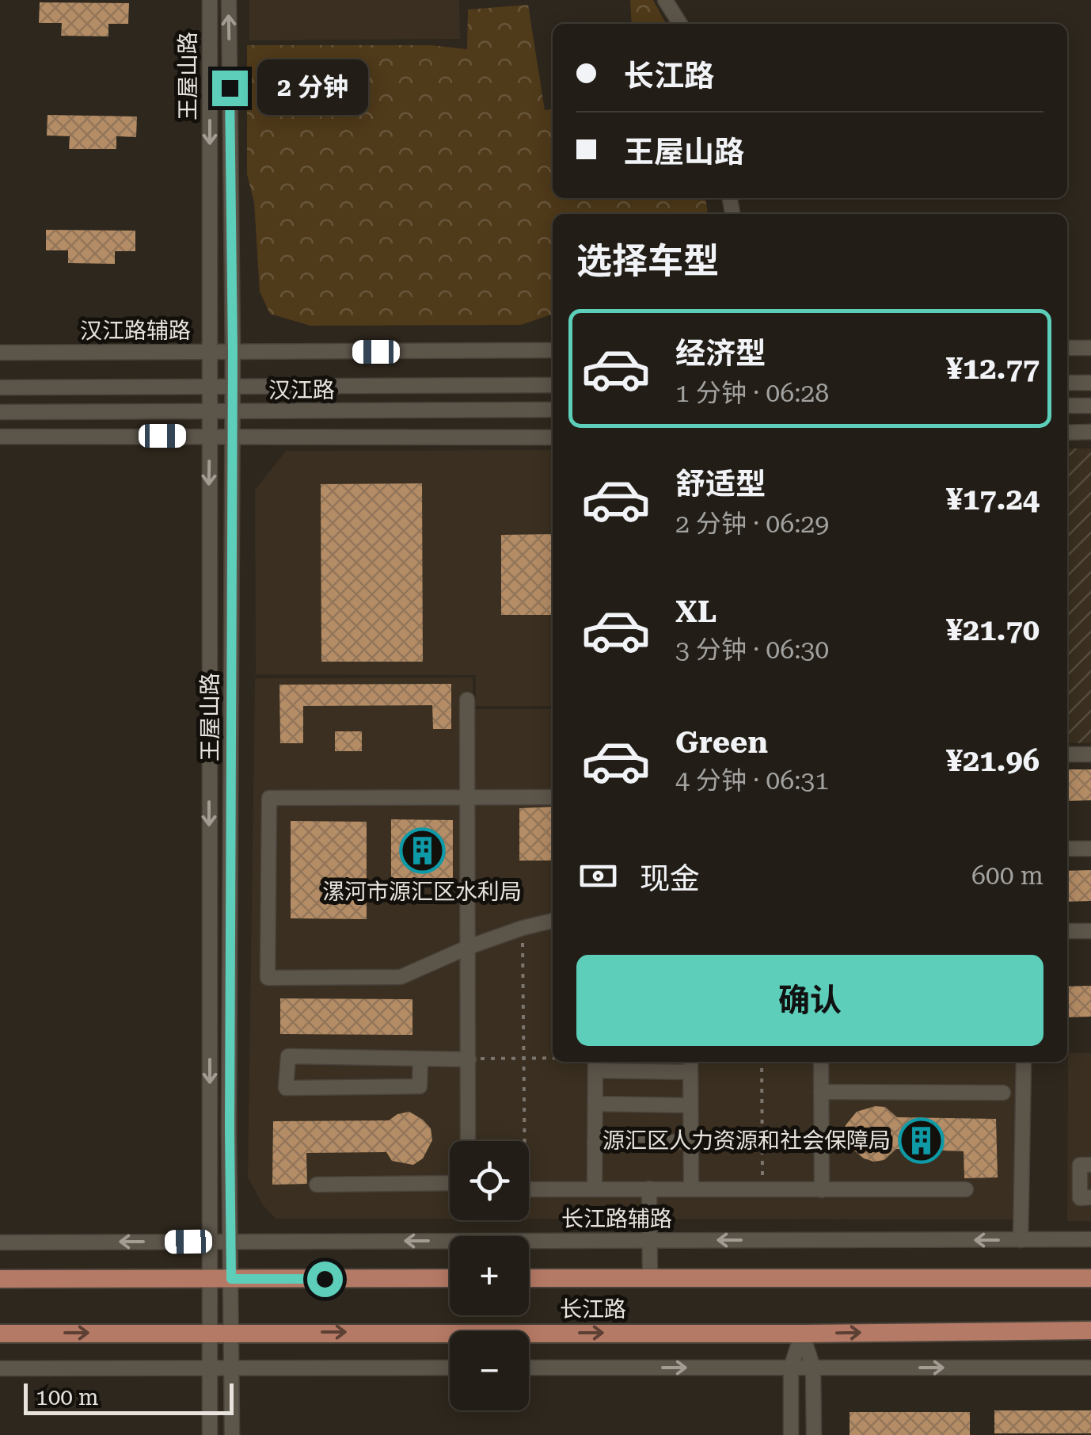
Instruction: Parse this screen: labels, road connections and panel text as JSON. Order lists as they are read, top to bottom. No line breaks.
{"streets":{"main road":["长江路"],"street":["王屋山路","汉江路辅路","汉江路","长江路辅路"]},"crossings":[["王屋山路","汉江路辅路"],["王屋山路","汉江路"],["王屋山路","长江路辅路"],["王屋山路","长江路"]],"places":{"building":["漯河市源汇区水利局","源汇区人力资源和社会保障局"]},"scale_bar":"100 m","page":{"banner":["长江路","王屋山路"],"bubble":"2 分钟","heading":"选择车型","list":[{"name":"经济型","note":"1 分钟 · 06:28","value":"¥12.77"},{"name":"舒适型","note":"2 分钟 · 06:29","value":"¥17.24"},{"name":"XL","note":"3 分钟 · 06:30","value":"¥21.70"},{"name":"Green","note":"4 分钟 · 06:31","value":"¥21.96"}],"pay":["现金","600 m"],"buttons":"确认","map_buttons":["+","−"],"scale":"100 m"}}
